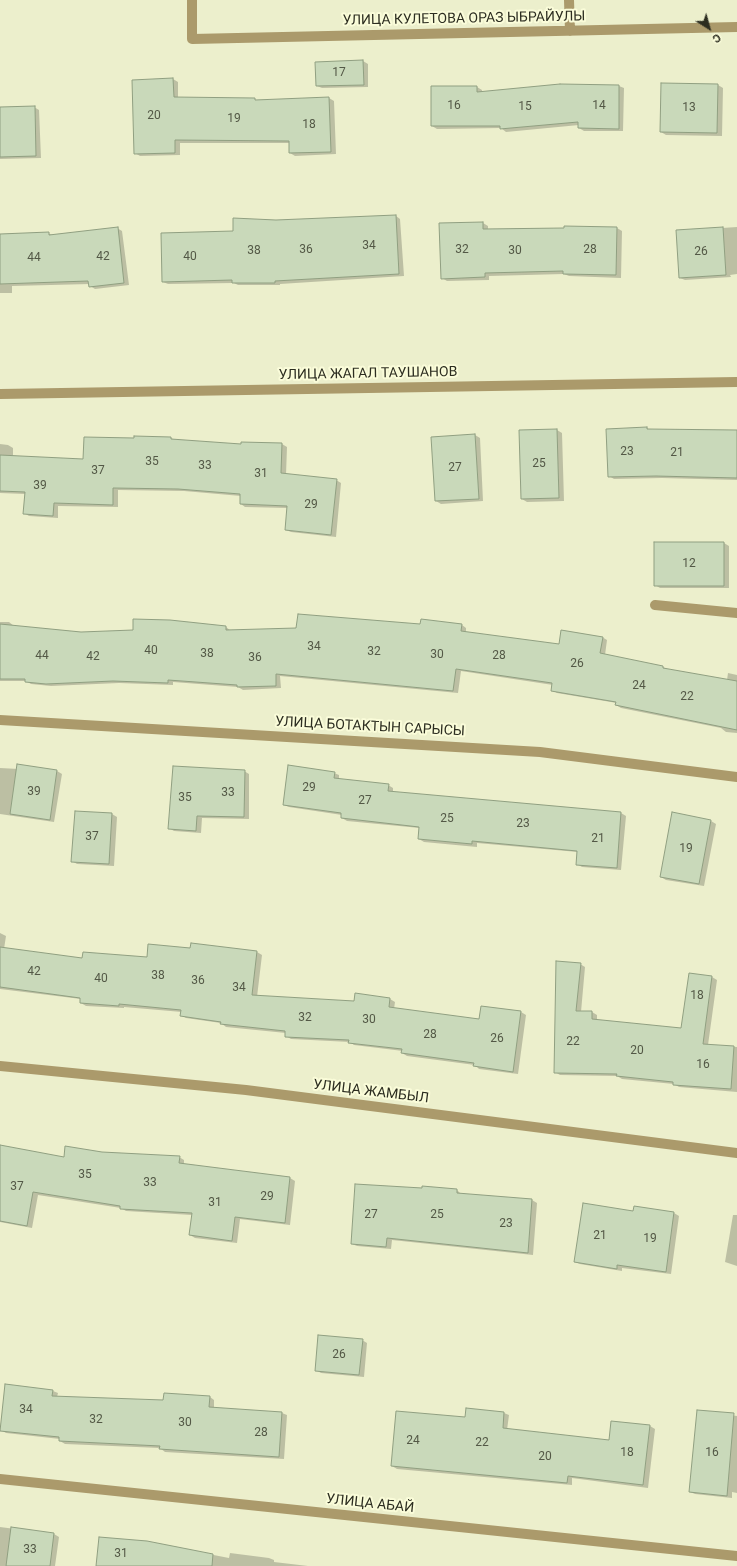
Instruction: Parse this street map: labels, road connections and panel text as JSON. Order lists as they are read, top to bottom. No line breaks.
{"streets":{"street":["УЛИЦА КУЛЕТОВА ОРАЗ ЫБРАЙУЛЫ","УЛИЦА ЖАГАЛ ТАУШАНОВ","УЛИЦА БОТАКТЫН САРЫСЫ","УЛИЦА ЖАМБЫЛ","УЛИЦА АБАЙ"]},"house_numbers":["17","16","14","15","13","20","19","18","34","36","32","28","38","30","26","42","40","44","23","21","35","25","33","27","37","31","39","29","12","34","40","32","38","30","44","28","42","36","26","24","22","29","39","33","35","27","25","23","37","21","19","42","38","40","36","34","18","32","30","28","26","22","20","16","35","33","37","29","31","27","25","23","21","19","26","34","32","30","28","24","22","18","16","20","33","31"],"north":"bottom right"}
